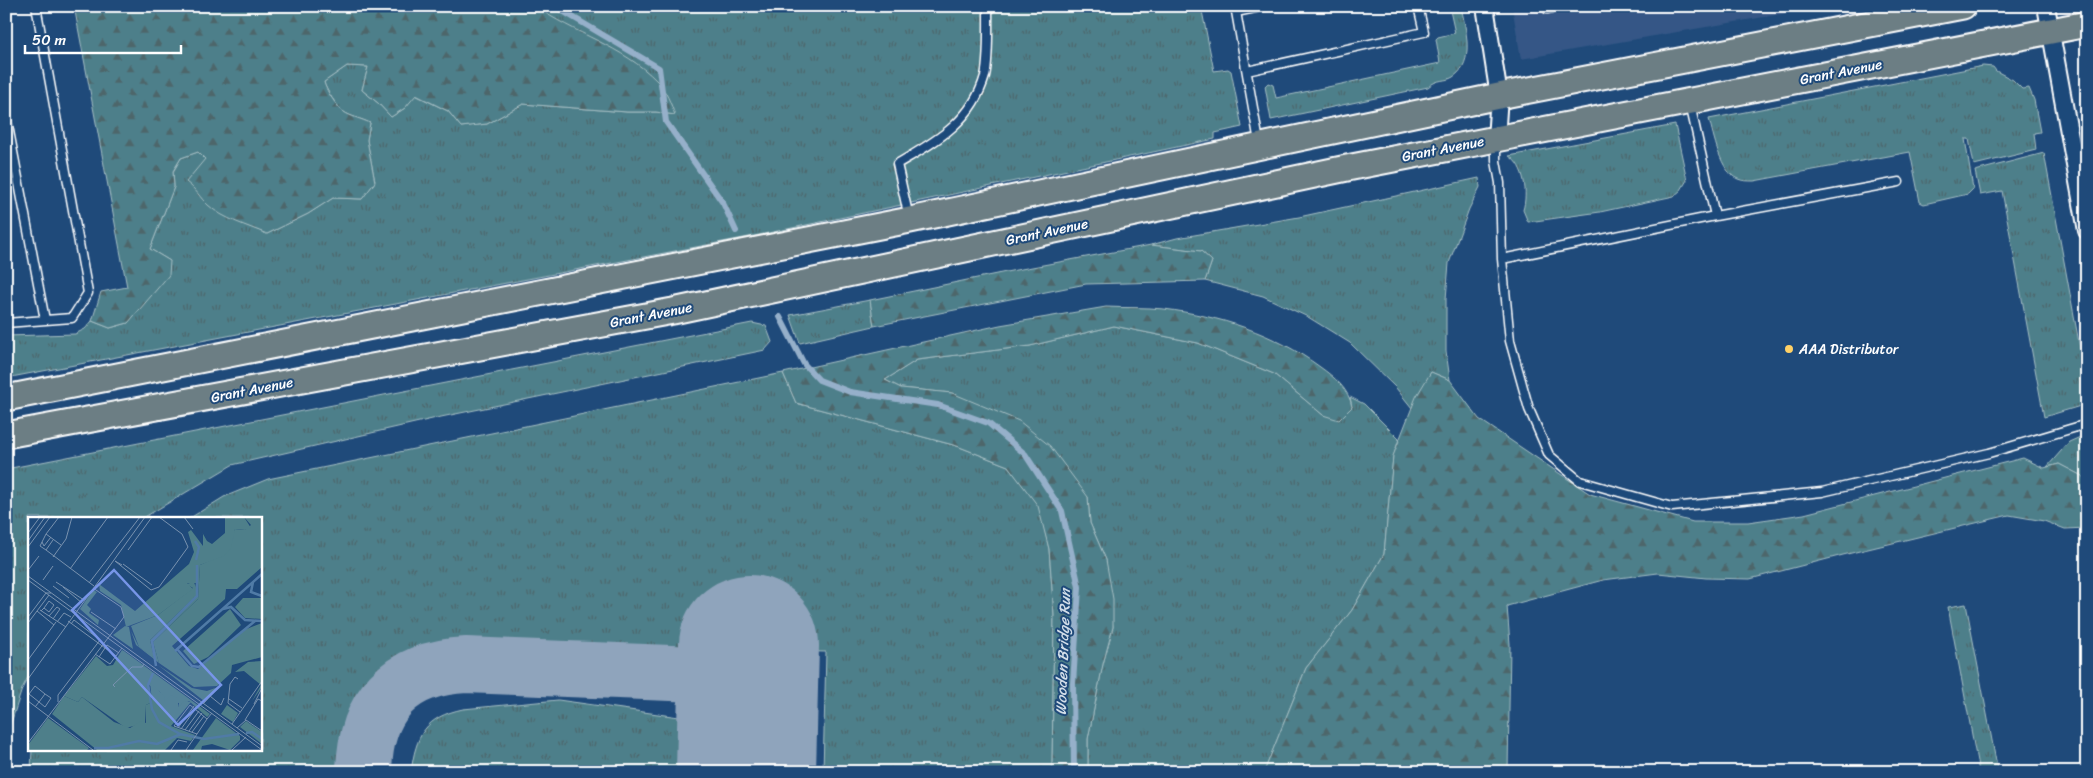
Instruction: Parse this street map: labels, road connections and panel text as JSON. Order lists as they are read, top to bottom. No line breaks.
{"streets":{"main road":["Grant Avenue"]},"water":["Wooden Bridge Run"],"places":["AAA Distributor"],"scale_bar":"50 m"}
